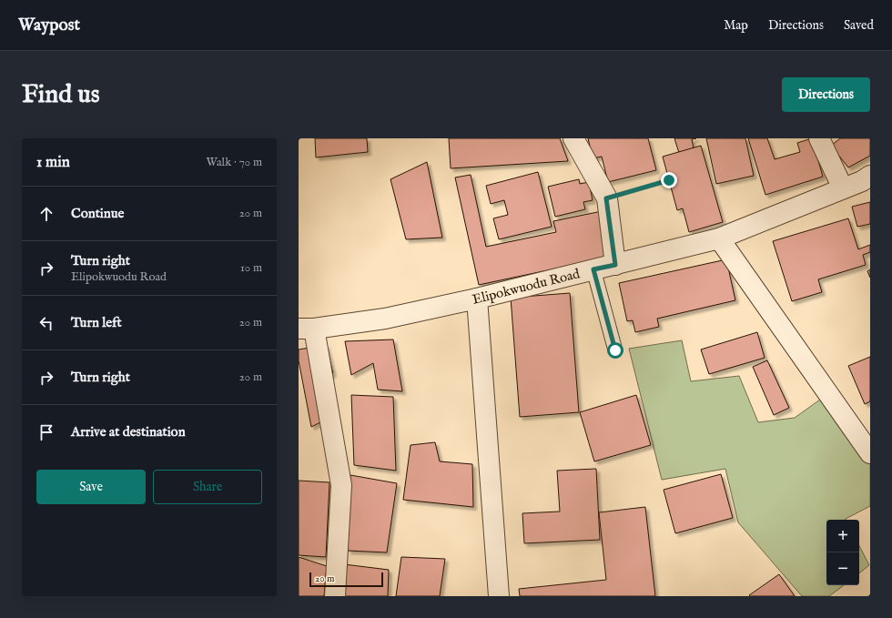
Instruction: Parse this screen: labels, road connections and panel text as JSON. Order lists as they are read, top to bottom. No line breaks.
{"streets":{"street":["Elipokwuodu Road"]},"scale_bar":"20 m","page":{"header":"Waypost","nav":["Map","Directions","Saved"],"buttons":["Directions",["Save","Share"]],"title":"Find us","heading":["1 min","Walk · 70 m"],"list":[["Continue","20 m"],["Turn right","Elipokwuodu Road","10 m"],["Turn left","20 m"],["Turn right","20 m"],"Arrive at destination"],"map_buttons":["+","−"],"scale":"20 m"}}
